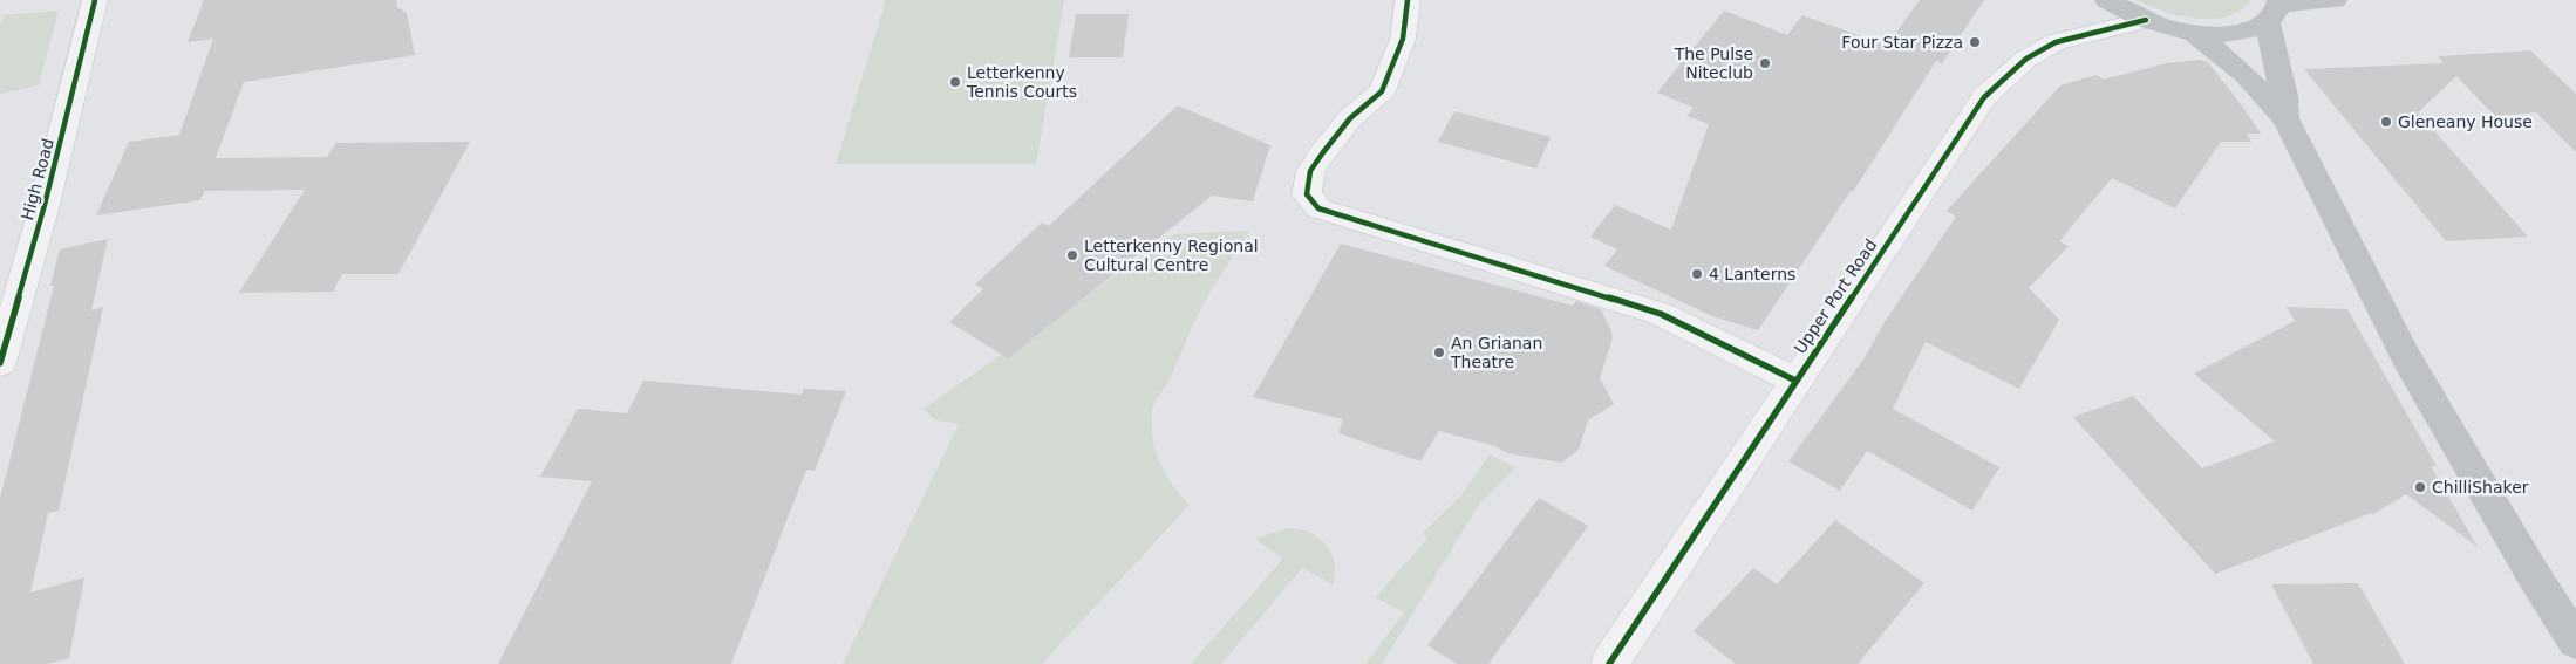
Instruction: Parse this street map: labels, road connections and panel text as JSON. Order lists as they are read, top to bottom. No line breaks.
{"streets":{"street":["High Road","Upper Port Road"]},"places":["Four Star Pizza","The Pulse Niteclub","Letterkenny Tennis Courts","Gleneany House","Letterkenny Regional Cultural Centre","4 Lanterns","An Grianan Theatre","ChilliShaker"]}
